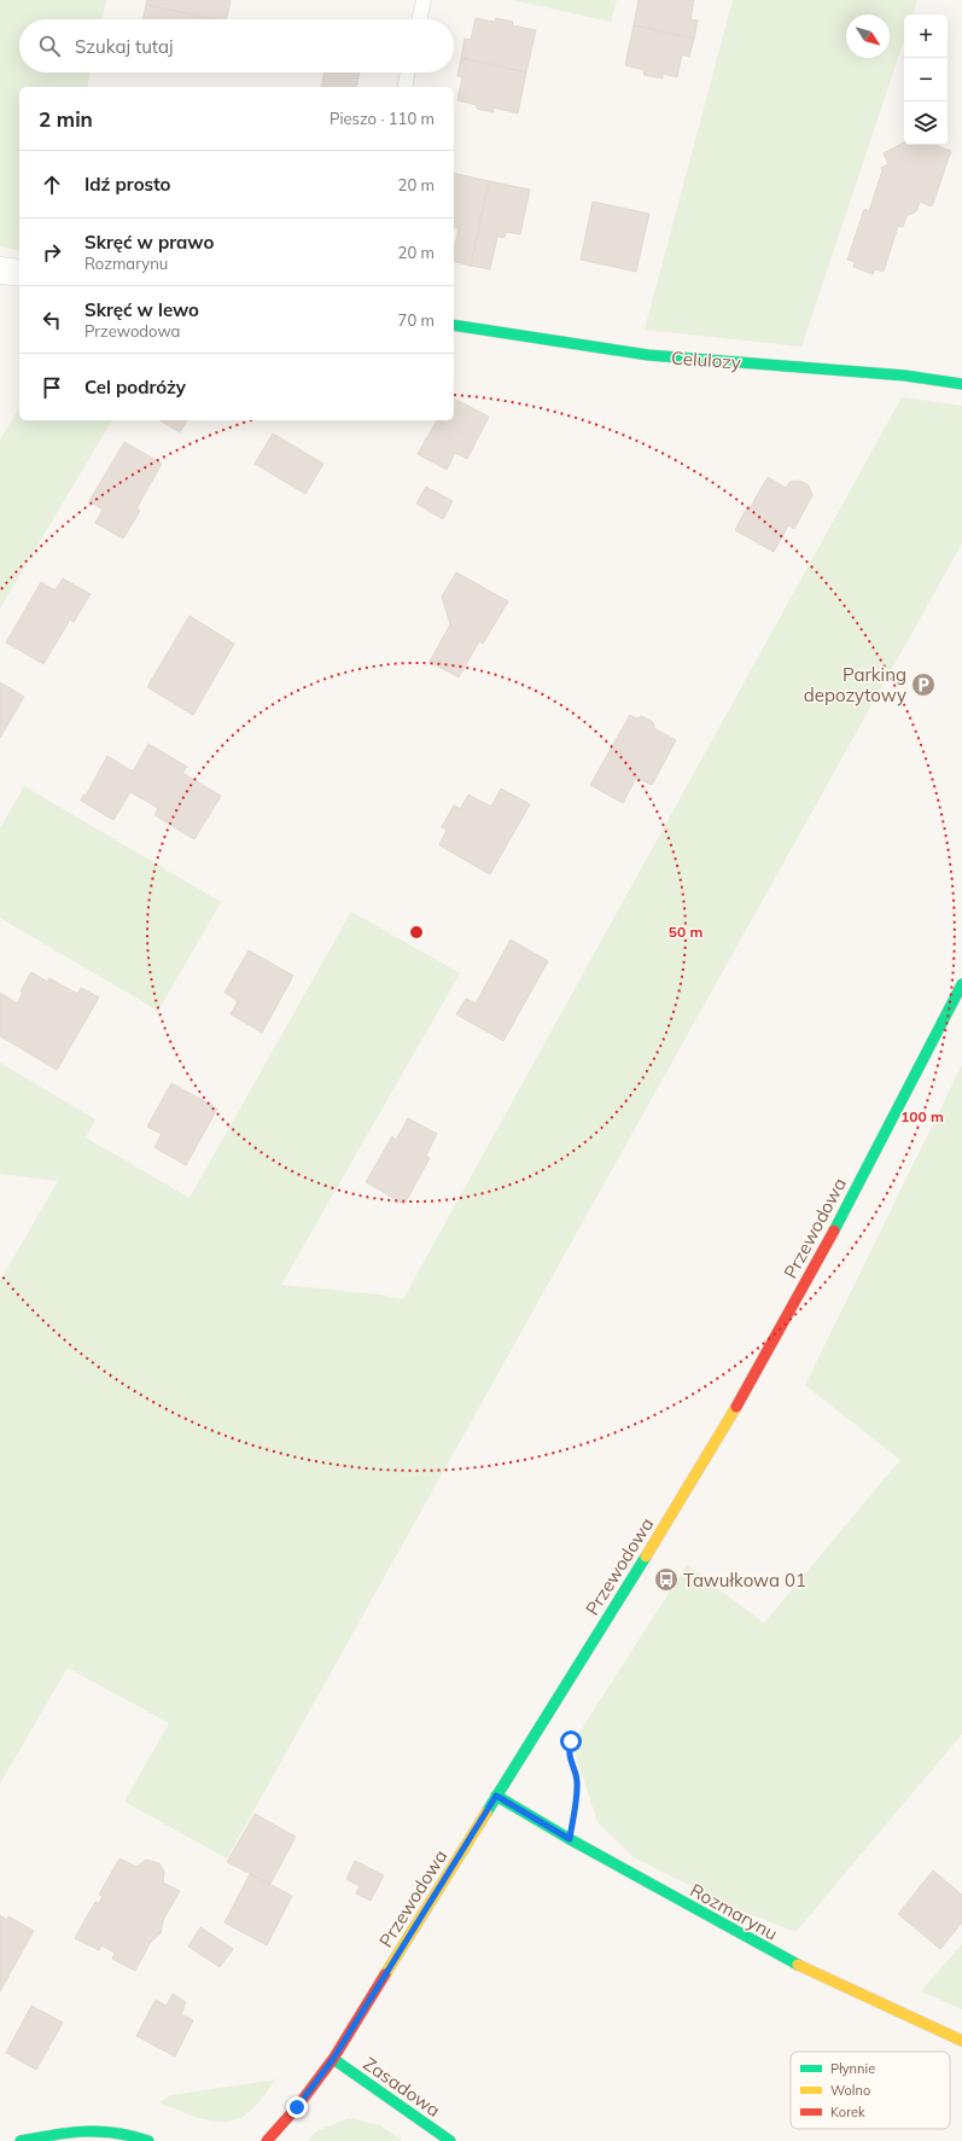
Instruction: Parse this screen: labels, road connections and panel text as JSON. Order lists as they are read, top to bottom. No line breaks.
{"streets":{"street":["Celulozy","Przewodowa","Rozmarynu","Zasadowa"]},"crossings":[["Przewodowa","Rozmarynu"],["Przewodowa","Zasadowa"]],"places":{"parking":["Parking depozytowy"],"bus stop":["Tawułkowa 01"]},"legend":["Płynnie","Wolno","Korek"],"north":"bottom right","page":{"map_buttons":["+","−"],"search":"Szukaj tutaj","heading":["2 min","Pieszo · 110 m"],"list":[["Idź prosto","20 m"],["Skręć w prawo","Rozmarynu","20 m"],["Skręć w lewo","Przewodowa","70 m"],"Cel podróży"]},"rings":["50 m","100 m"]}
